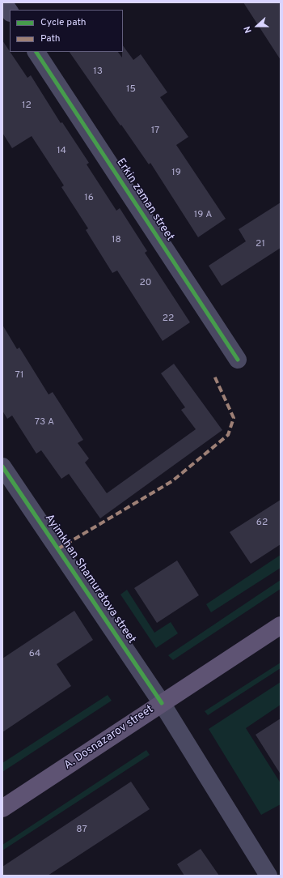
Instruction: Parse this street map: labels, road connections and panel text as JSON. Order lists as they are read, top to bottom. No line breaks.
{"streets":{"main road":["A. Dosnazarov street"],"street":["Erkin zaman street","Ayimkhan Shamuratova street"]},"crossings":[["Ayimkhan Shamuratova street","A. Dosnazarov street"]],"house_numbers":["13","15","12","17","14","19","16","19 А","18","21","20","22","71","73 А","62","64","87"],"legend":["Cycle path","Path"],"north":"left"}
